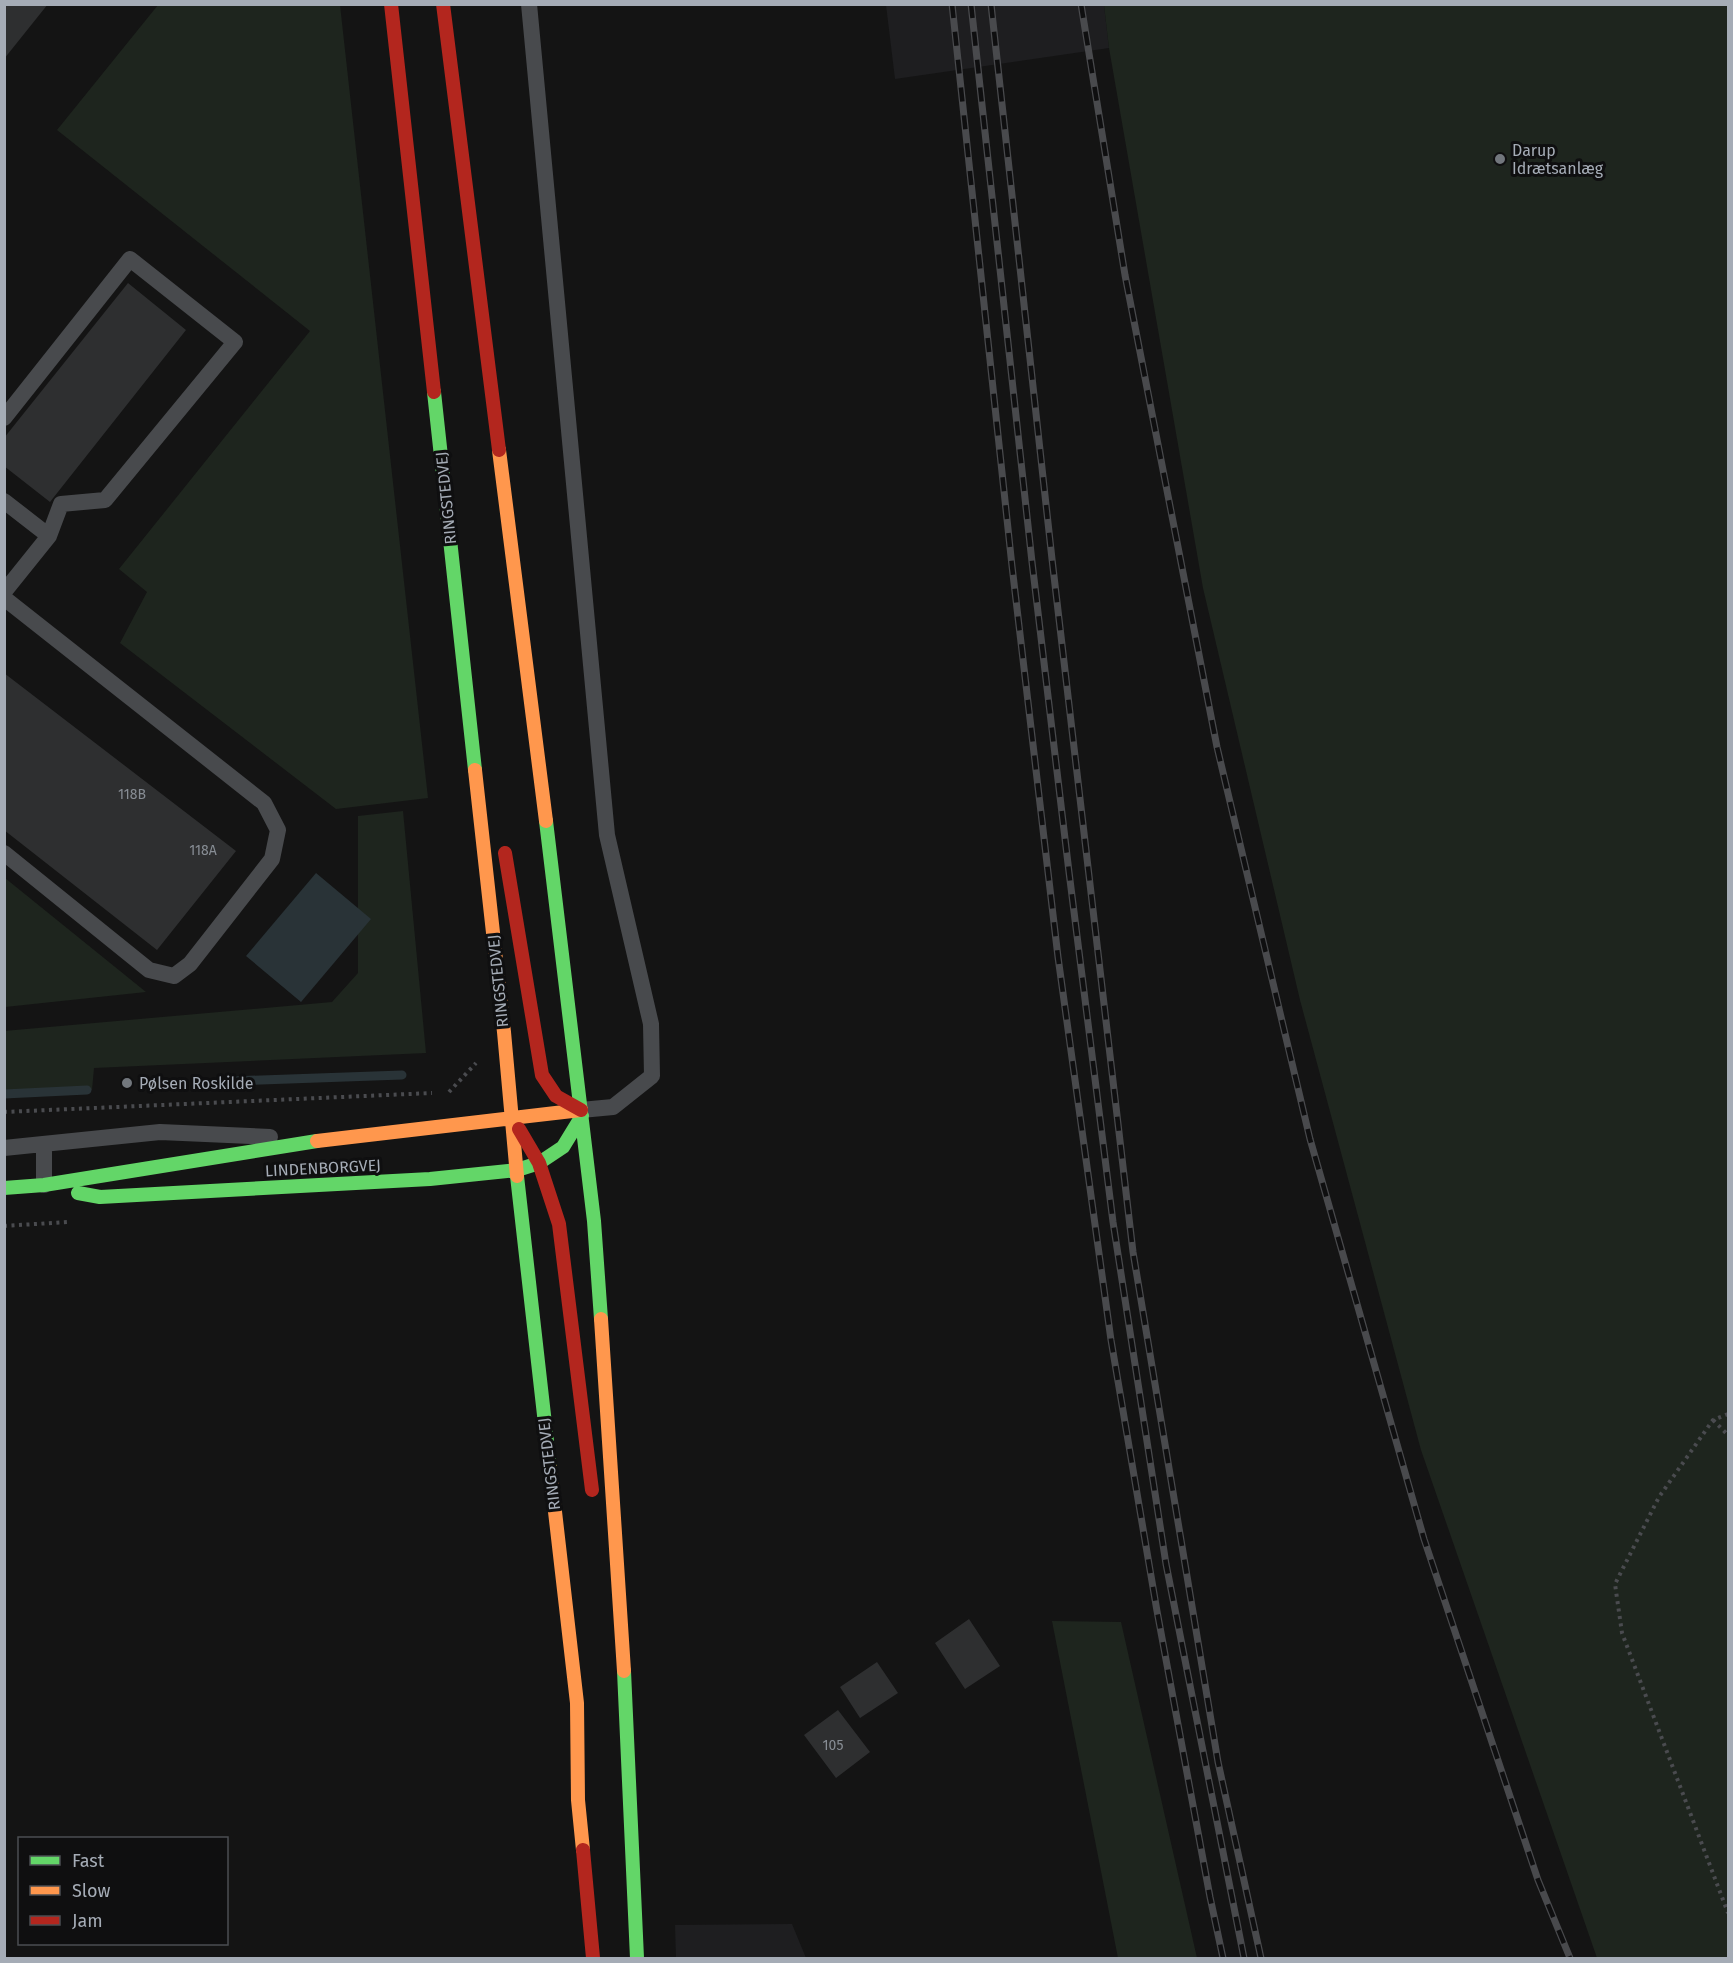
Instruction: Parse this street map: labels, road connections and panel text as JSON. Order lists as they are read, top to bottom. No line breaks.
{"streets":{"main road":["RINGSTEDVEJ","LINDENBORGVEJ"]},"crossings":[["RINGSTEDVEJ","LINDENBORGVEJ"]],"places":["Darup Idrætsanlæg","Pølsen Roskilde"],"house_numbers":["118B","118A","105"],"legend":["Fast","Slow","Jam"]}
